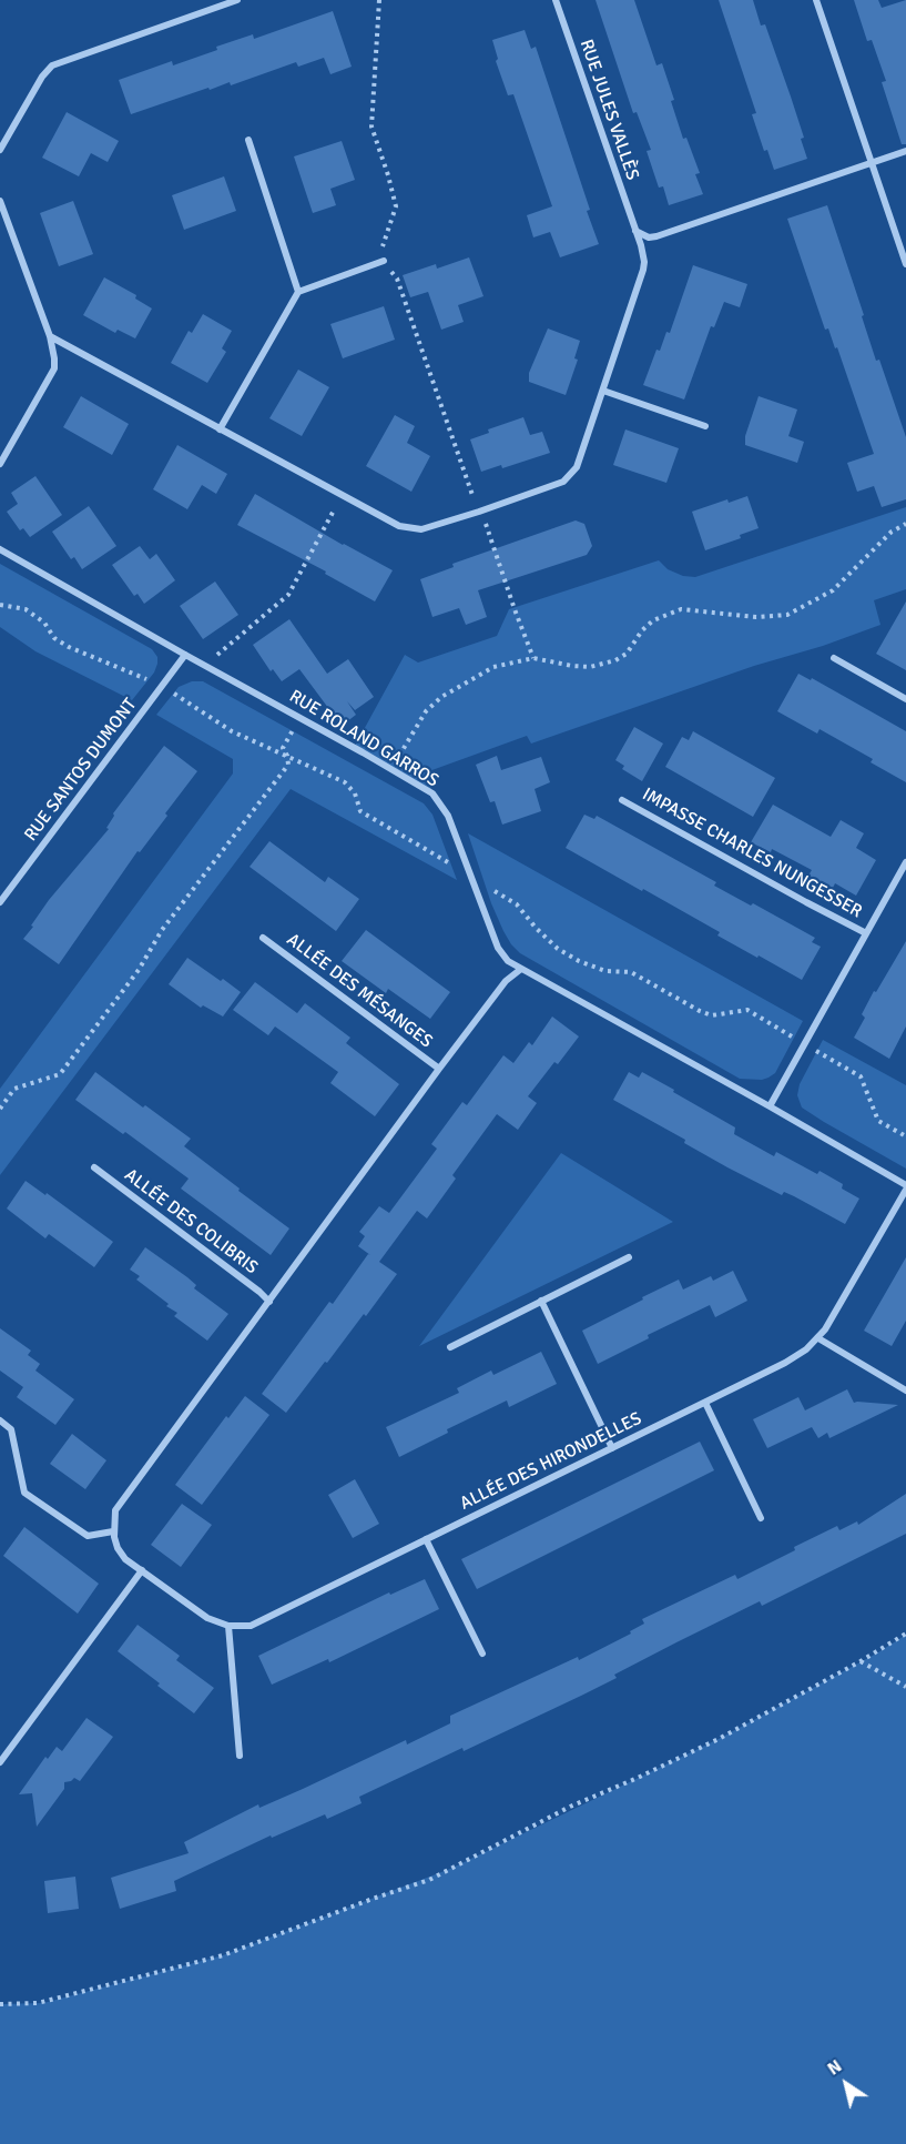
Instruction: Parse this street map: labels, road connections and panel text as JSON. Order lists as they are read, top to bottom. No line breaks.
{"streets":{"street":["RUE JULES VALLÈS","RUE ROLAND GARROS","RUE SANTOS DUMONT","IMPASSE CHARLES NUNGESSER","ALLÉE DES MÉSANGES","ALLÉE DES COLIBRIS","ALLÉE DES HIRONDELLES"]},"crossings":[["RUE ROLAND GARROS","RUE SANTOS DUMONT"]],"north":"top left"}
